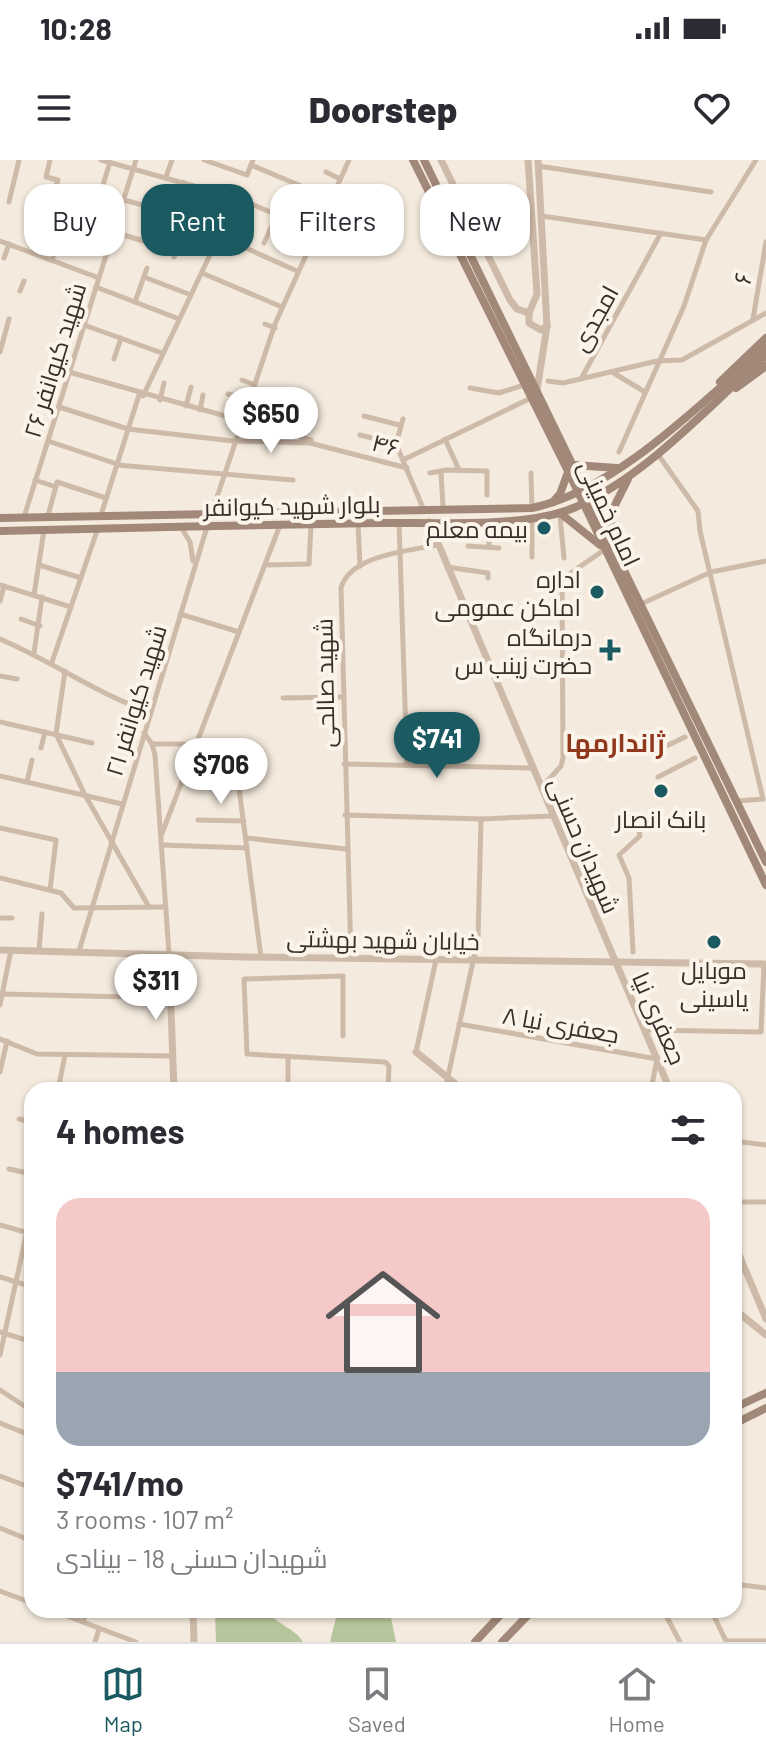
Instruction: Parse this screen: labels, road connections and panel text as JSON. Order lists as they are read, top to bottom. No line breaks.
{"streets":{"main road":["بلوار شهید کیوانفر","امام خمینی"],"street":["۶","امجدی","شهید کیوانفر ۲۶","۴۶","شهید صالحی","شهید کیوانفر ۲۱","شهیدان حسنی","خیابان شهید بهشتی","جعفری نیا","جعفری نیا ۸"]},"crossings":[["شهید کیوانفر ۲۶","بلوار شهید کیوانفر"],["بلوار شهید کیوانفر","امام خمینی"],["بلوار شهید کیوانفر","شهید کیوانفر ۲۱"],["بلوار شهید کیوانفر","شهیدان حسنی"],["شهید صالحی","خیابان شهید بهشتی"],["شهید کیوانفر ۲۱","خیابان شهید بهشتی"],["شهیدان حسنی","خیابان شهید بهشتی"],["شهیدان حسنی","جعفری نیا"],["خیابان شهید بهشتی","جعفری نیا"],["جعفری نیا","جعفری نیا ۸"]],"districts":["ژاندارمها"],"places":{"other":["بیمه معلم","اداره اماکن عمومی","بانک انصار","موبایل یاسینی"],"health":["درمانگاه حضرت زینب س"]},"page":{"status":"10:28","header":"Doorstep","chip":["Buy","Rent","Filters","New"],"price":["$650","$741","$706","$311"],"heading":"4 homes","list":[{"name":"$741/mo","note":"3 rooms · 107 m² · شهیدان حسنی 18 - بینادی"}],"tabs":["Map","Saved","Home"]}}
